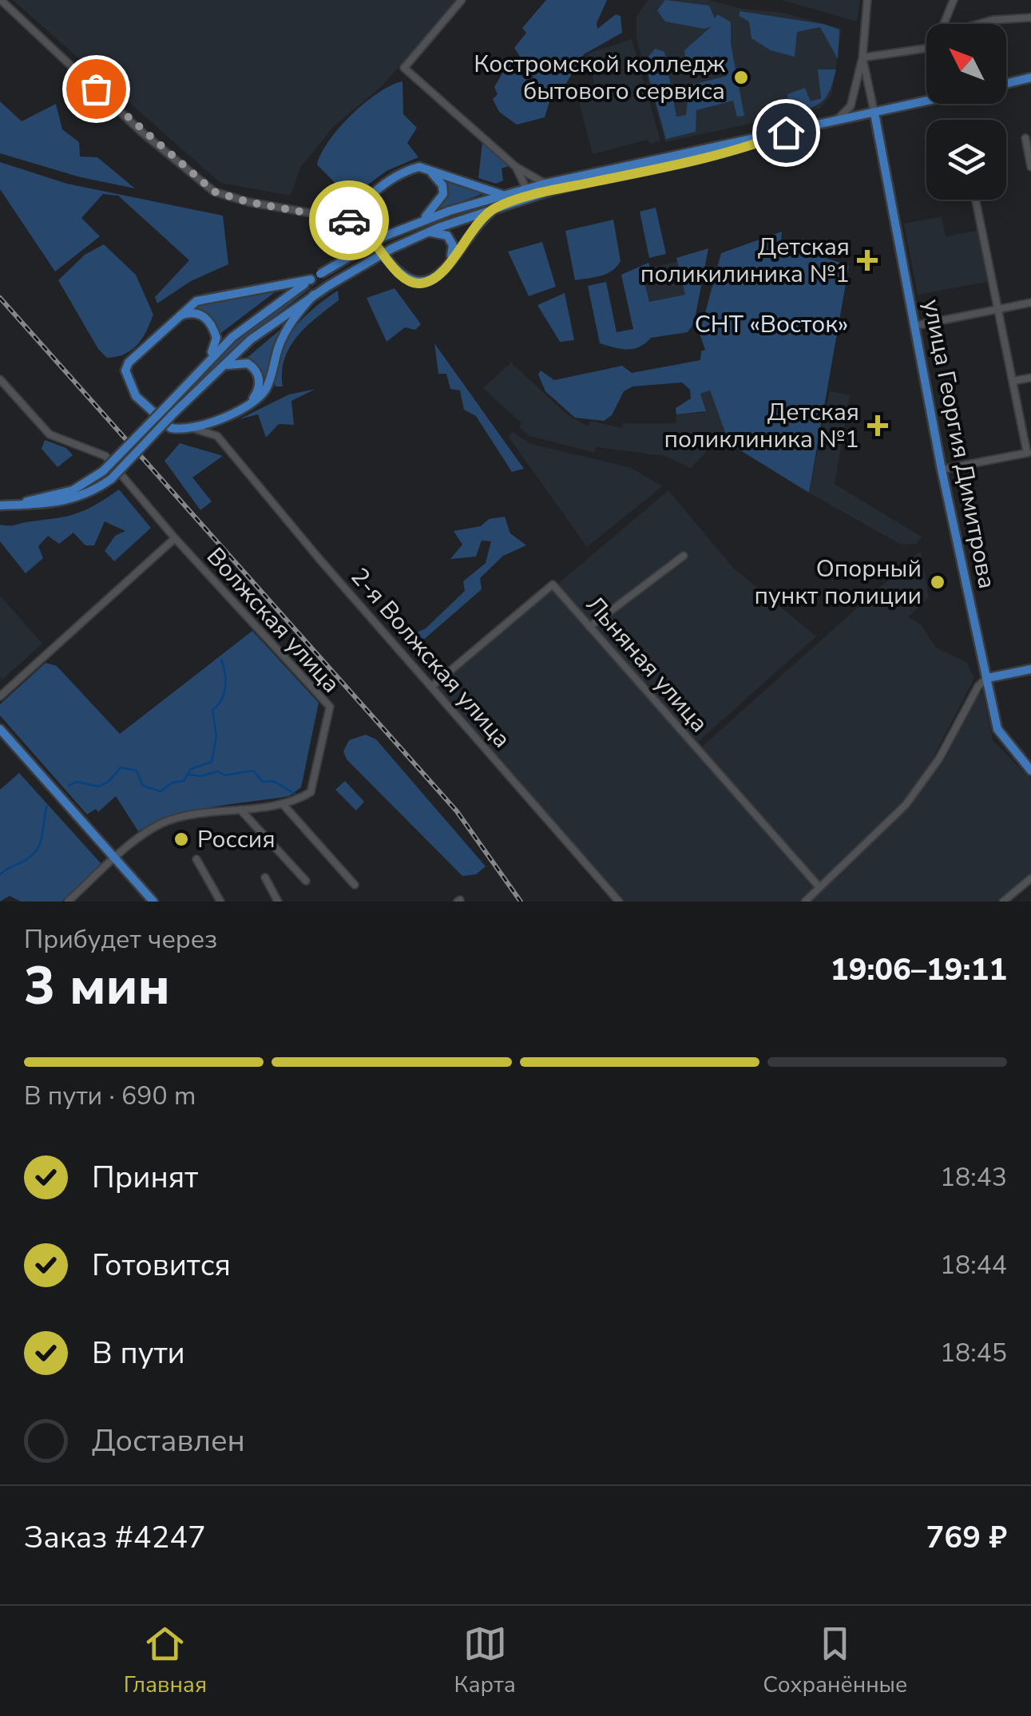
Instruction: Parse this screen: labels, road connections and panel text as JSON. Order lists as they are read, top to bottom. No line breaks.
{"streets":{"main road":["улица Георгия Димитрова"],"street":["Волжская улица","2-я Волжская улица","Льняная улица"]},"crossings":[["2-я Волжская улица","Льняная улица"]],"parks":["СНТ «Восток»"],"places":{"other":["Костромской колледж бытового сервиса","Опорный пункт полиции","Россия"],"health":["Детская поликилиника №1","Детская поликлиника №1"]},"north":"top left","page":{"heading":["3 мин","Прибудет через","19:06–19:11"],"panel":["Заказ #4247","769 ₽"],"bar":"В пути · 690 m","list":[["Принят","18:43"],["Готовится","18:44"],["В пути","18:45"],"Доставлен"],"tabs":["Главная","Карта","Сохранённые"]}}
